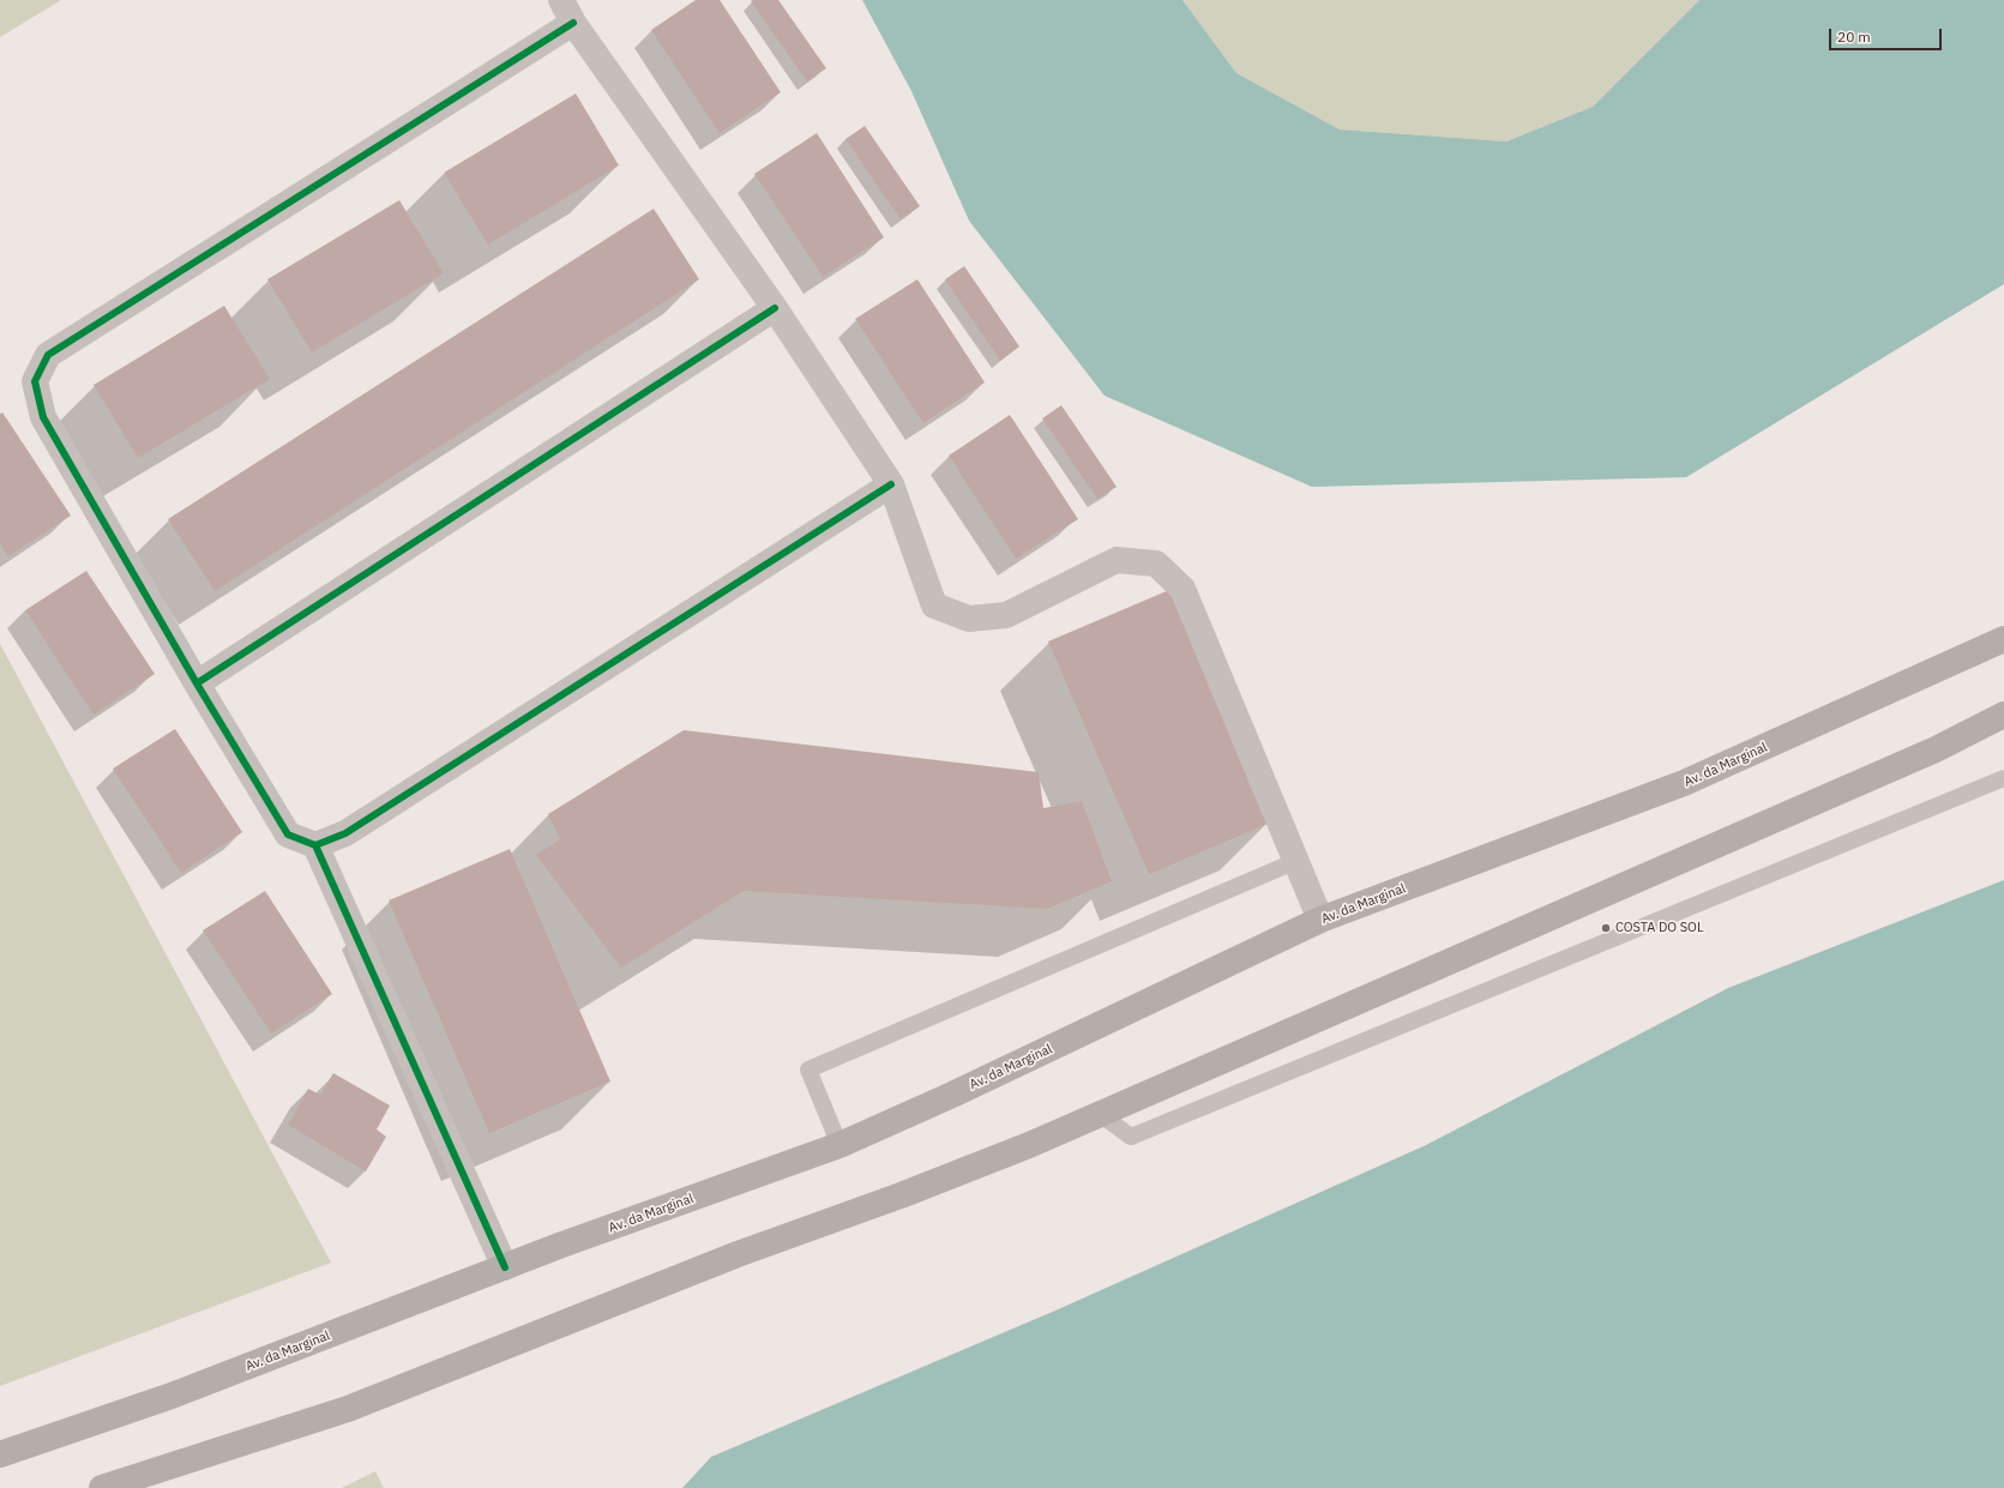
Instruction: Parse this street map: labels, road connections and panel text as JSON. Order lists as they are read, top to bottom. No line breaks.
{"streets":{"main road":["Av. da Marginal"]},"places":["COSTA DO SOL"],"scale_bar":"20 m"}
